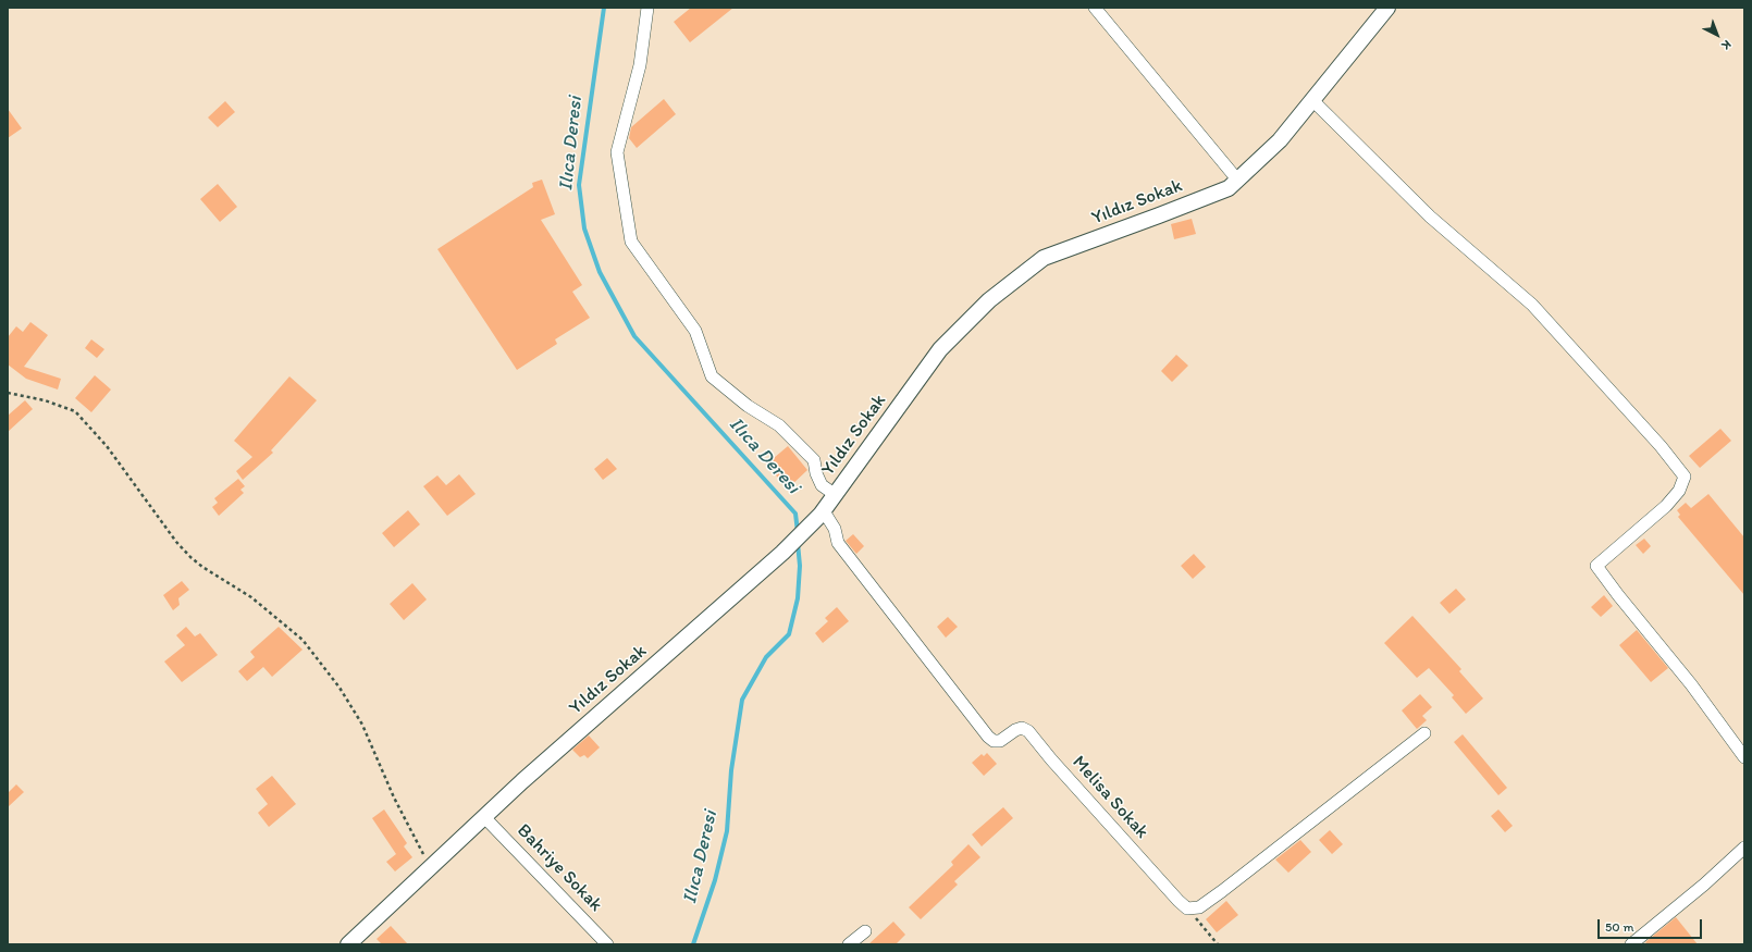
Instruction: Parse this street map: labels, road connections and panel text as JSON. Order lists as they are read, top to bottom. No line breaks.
{"streets":{"street":["Yıldız Sokak","Melisa Sokak","Bahriye Sokak"]},"crossings":[["Yıldız Sokak","Melisa Sokak"],["Yıldız Sokak","Bahriye Sokak"]],"water":["Ilıca Deresi"],"scale_bar":"50 m","north":"bottom right"}
